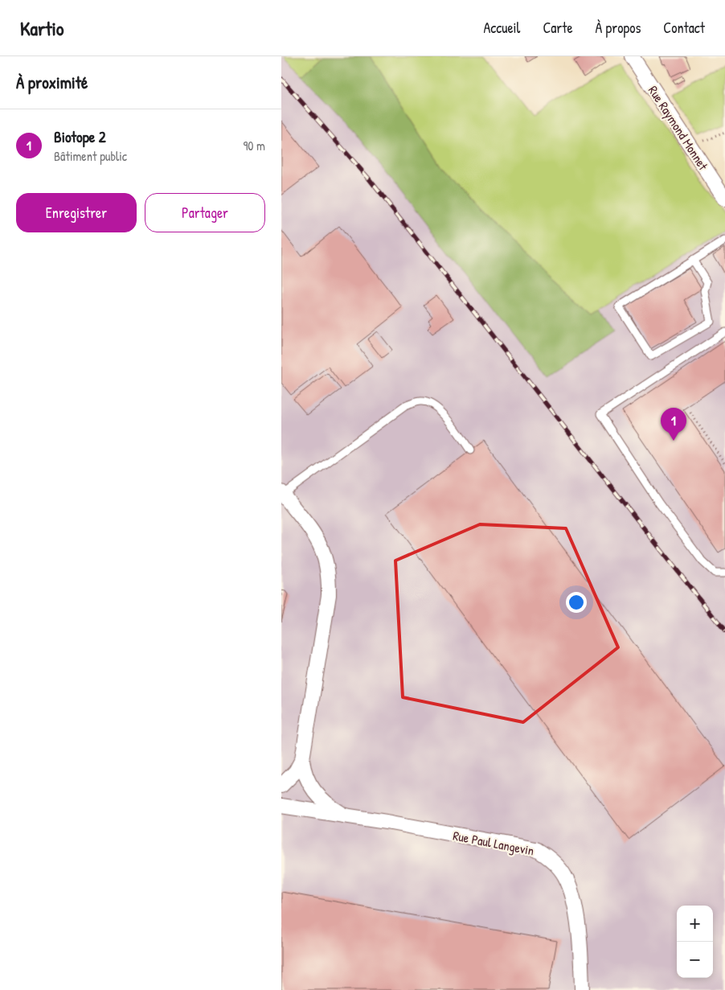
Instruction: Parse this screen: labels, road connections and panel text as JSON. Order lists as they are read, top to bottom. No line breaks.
{"streets":{"street":["Rue Raymond Monnet","Rue Paul Langevin"]},"page":{"header":"Kartio","nav":["Accueil","Carte","À propos","Contact"],"heading":"À proximité","list":[{"mark":"1","name":"Biotope 2","note":"Bâtiment public","value":"90 m"}],"buttons":["Enregistrer","Partager"],"pins":"1","map_buttons":["+","−"]}}
